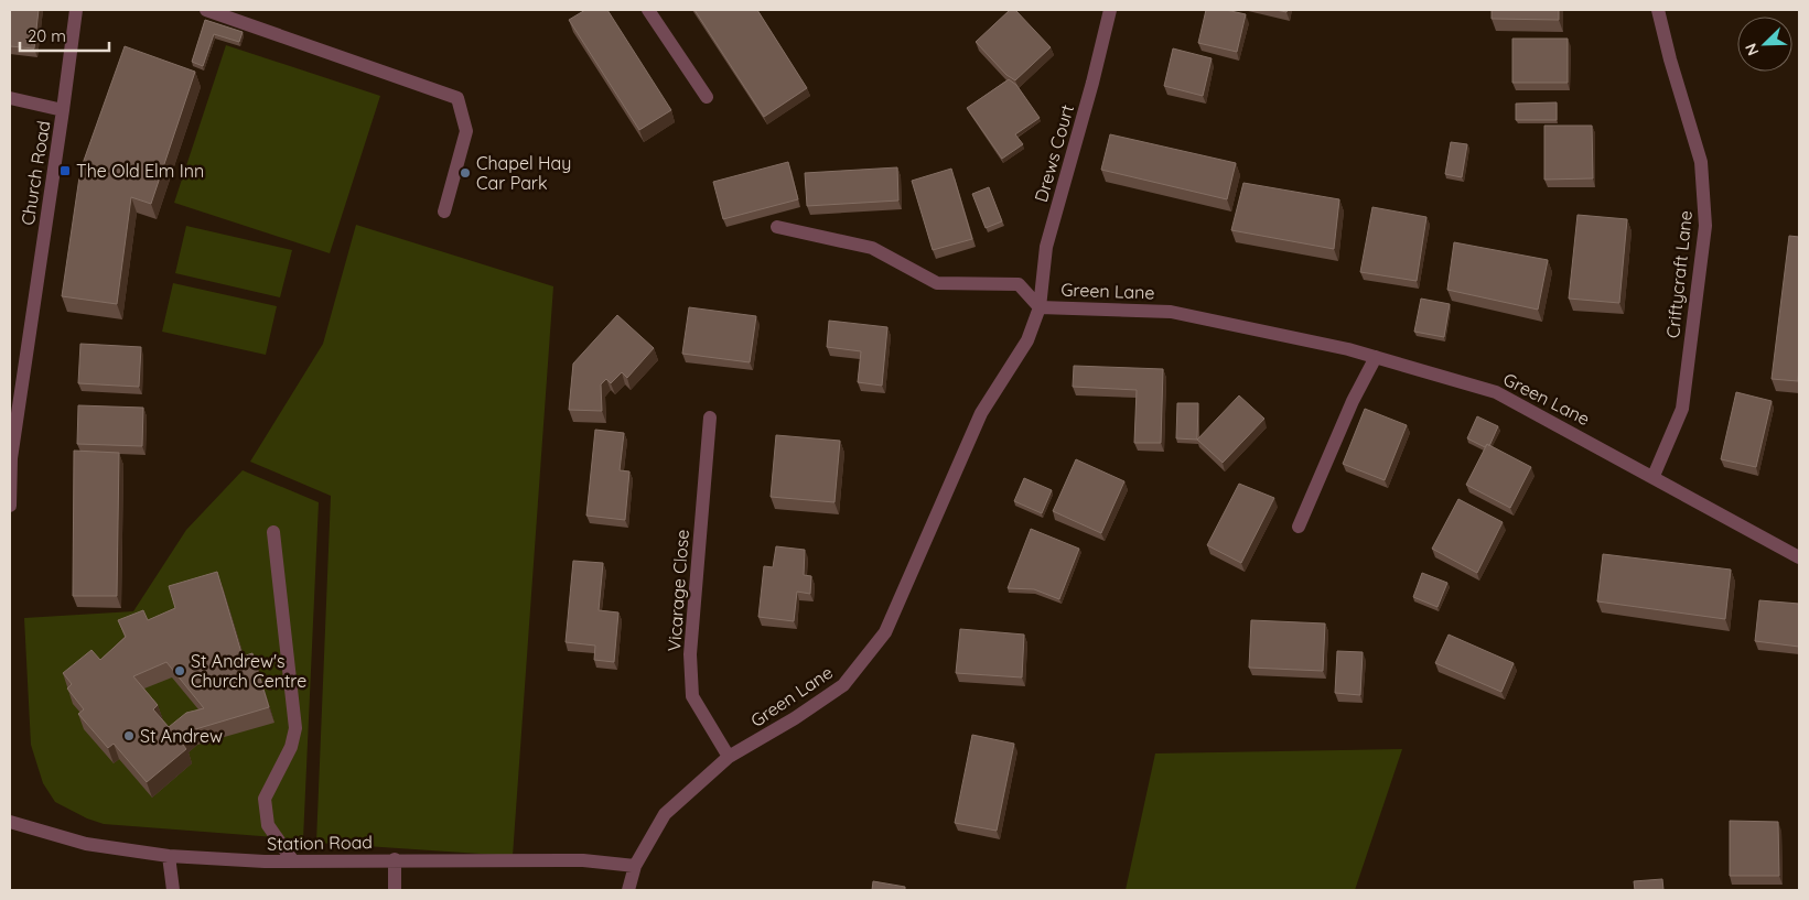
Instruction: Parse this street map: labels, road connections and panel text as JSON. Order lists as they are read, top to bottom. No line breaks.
{"streets":{"street":["Drews Court","Church Road","Criftycraft Lane","Green Lane","Vicarage Close","Station Road"]},"crossings":[["Drews Court","Green Lane"],["Criftycraft Lane","Green Lane"],["Green Lane","Vicarage Close"],["Green Lane","Station Road"]],"places":{"transit":["The Old Elm Inn"],"other":["Chapel Hay Car Park","St Andrew's Church Centre","St Andrew"]},"scale_bar":"20 m","north":"bottom left"}
